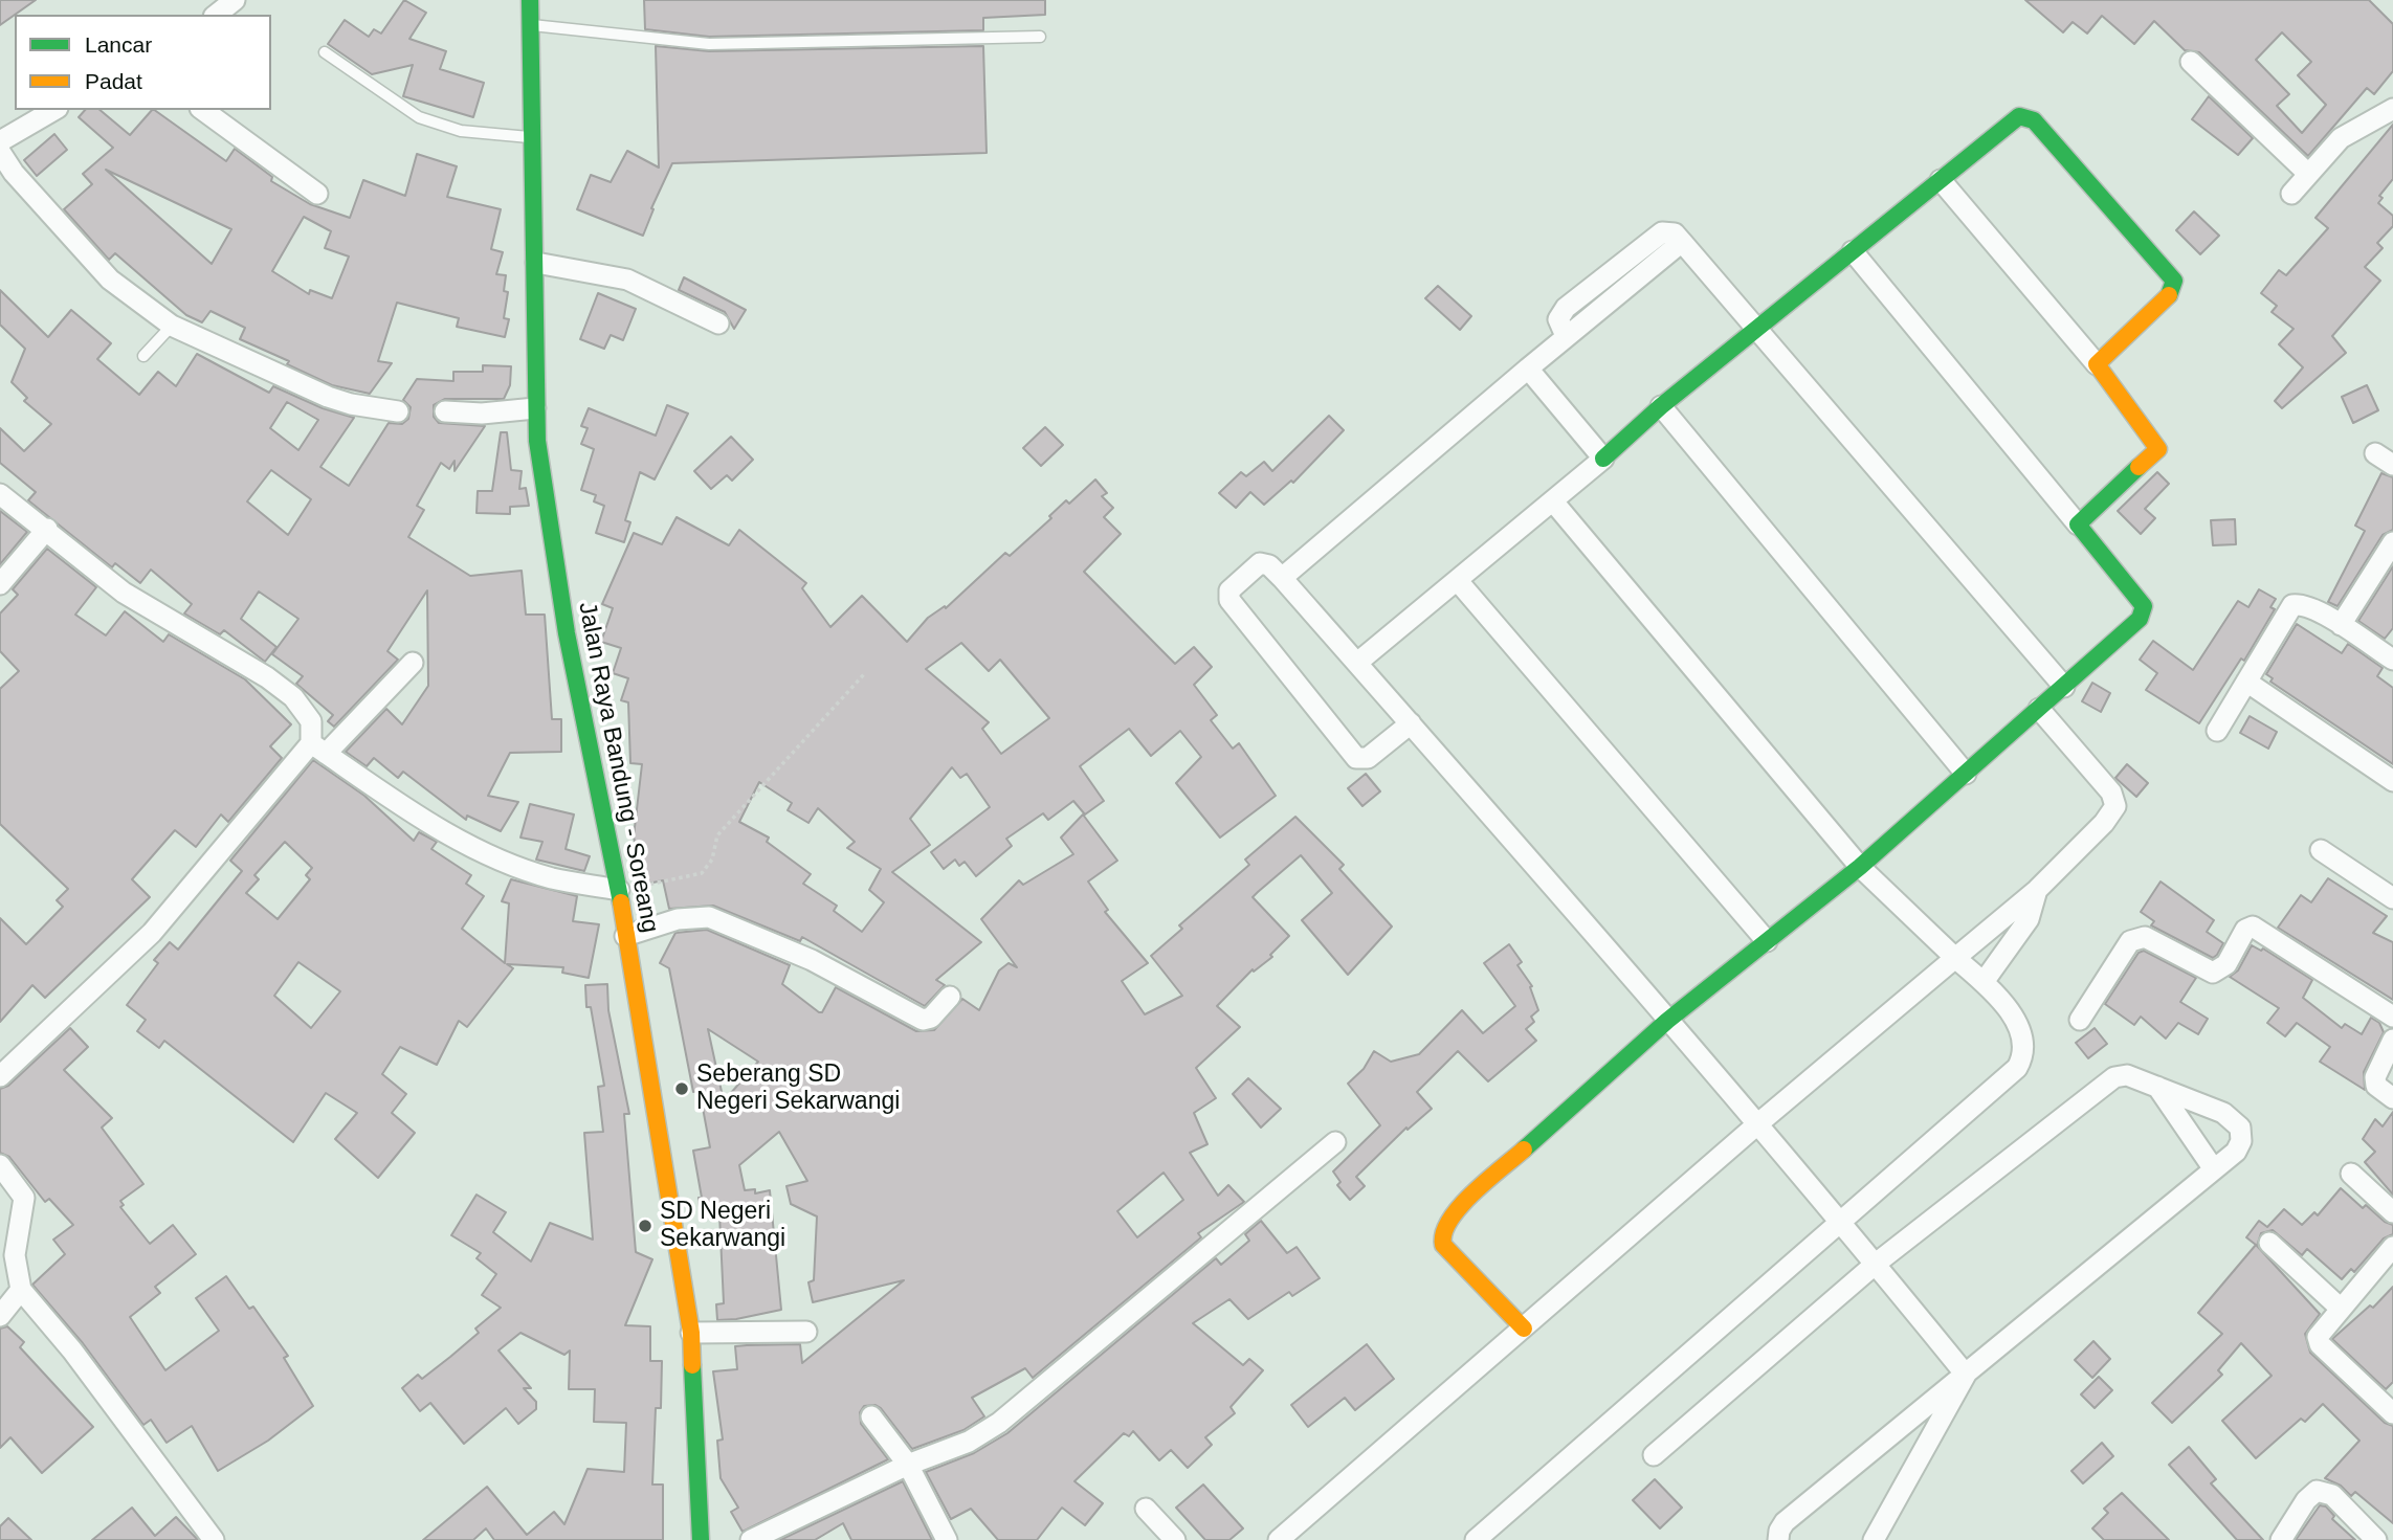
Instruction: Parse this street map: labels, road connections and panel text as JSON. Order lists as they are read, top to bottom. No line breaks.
{"streets":{"street":["Jalan Raya Bandung - Soreang"]},"places":["Seberang SD Negeri Sekarwangi","SD Negeri Sekarwangi"],"legend":["Lancar","Padat"]}
